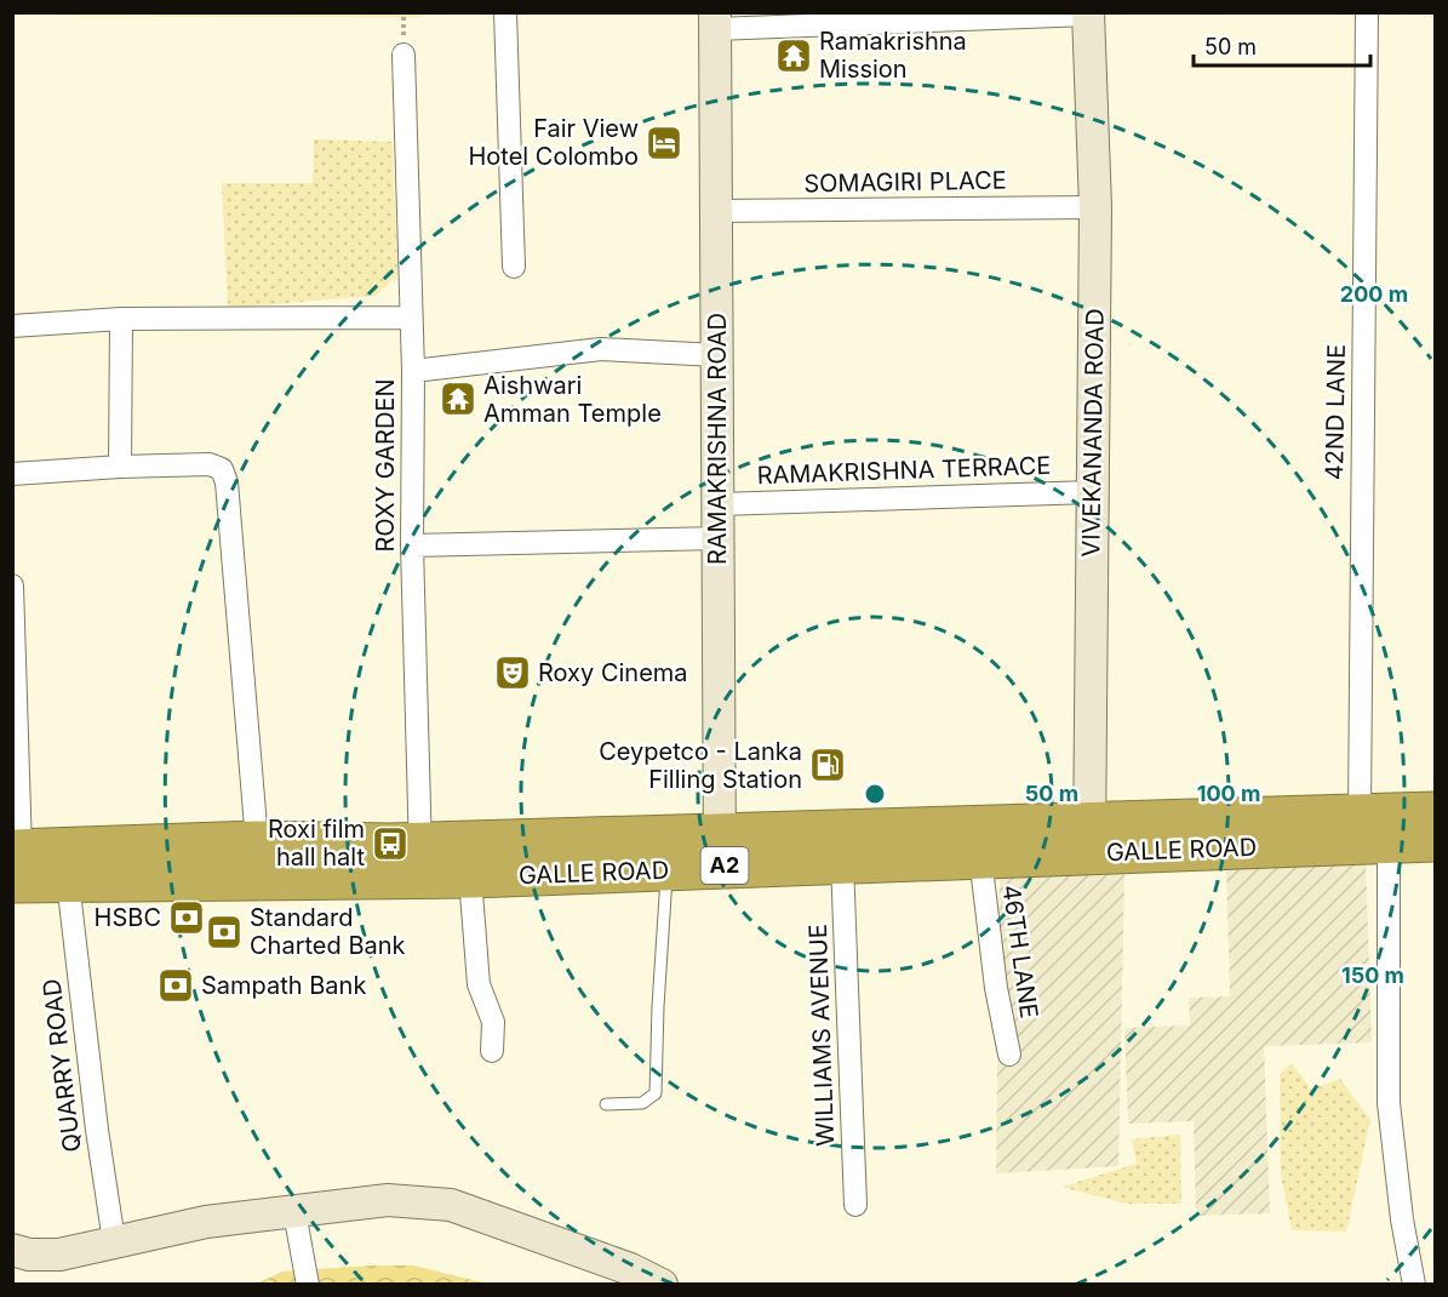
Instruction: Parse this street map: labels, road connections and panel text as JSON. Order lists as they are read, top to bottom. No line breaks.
{"streets":{"highway":["GALLE ROAD","A2"],"street":["SOMAGIRI PLACE","42ND LANE","VIVEKANANDA ROAD","RAMAKRISHNA ROAD","ROXY GARDEN","RAMAKRISHNA TERRACE","46TH LANE","WILLIAMS AVENUE","QUARRY ROAD"]},"crossings":[["SOMAGIRI PLACE","VIVEKANANDA ROAD"],["SOMAGIRI PLACE","RAMAKRISHNA ROAD"],["42ND LANE","GALLE ROAD"],["VIVEKANANDA ROAD","RAMAKRISHNA TERRACE"],["VIVEKANANDA ROAD","GALLE ROAD"],["RAMAKRISHNA ROAD","RAMAKRISHNA TERRACE"],["RAMAKRISHNA ROAD","GALLE ROAD"],["ROXY GARDEN","GALLE ROAD"],["GALLE ROAD","46TH LANE"],["GALLE ROAD","WILLIAMS AVENUE"],["GALLE ROAD","QUARRY ROAD"]],"places":{"temple":["Ramakrishna Mission","Aishwari Amman Temple"],"hotel":["Fair View Hotel Colombo"],"theatre":["Roxy Cinema"],"fuel station":["Ceypetco - Lanka Filling Station"],"bus stop":["Roxi film hall halt"],"bank":["HSBC","Standard Charted Bank","Sampath Bank"]},"scale_bar":"50 m","rings":["200 m","50 m","100 m","150 m"]}
